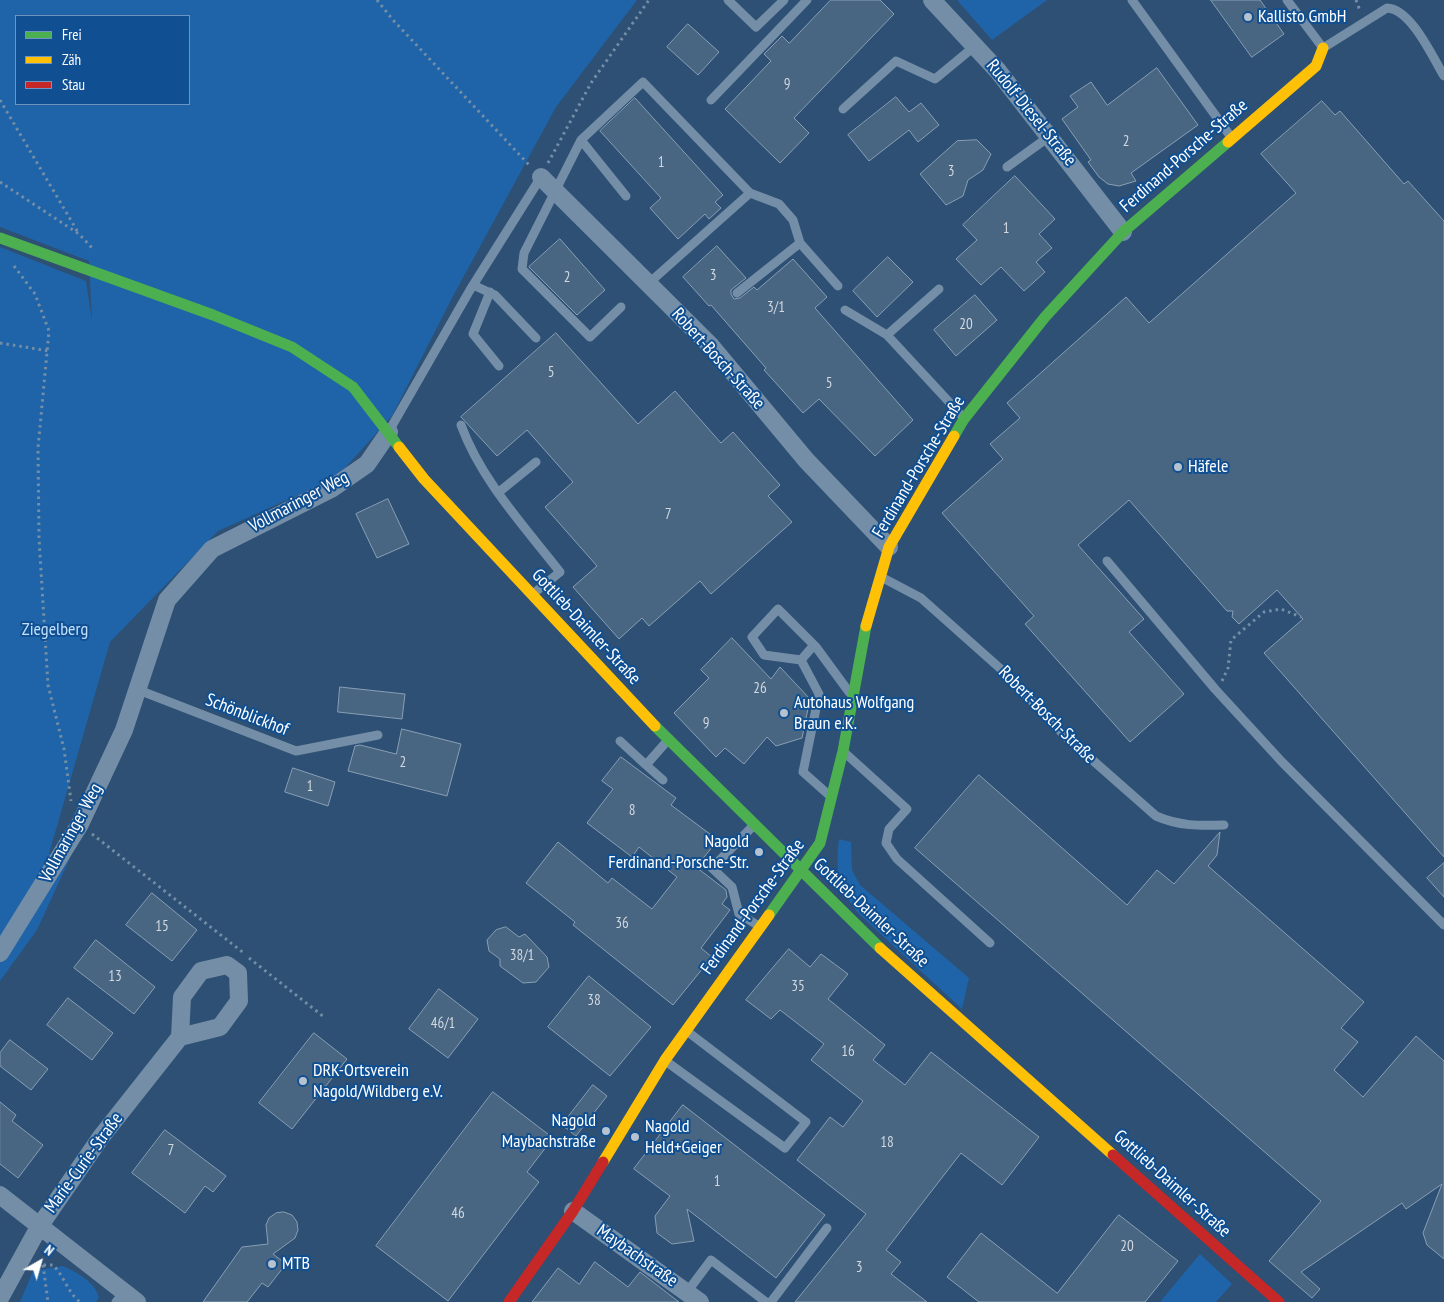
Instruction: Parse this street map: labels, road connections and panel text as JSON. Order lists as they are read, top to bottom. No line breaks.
{"streets":{"street":["Rudolf-Diesel-Straße","Ferdinand-Porsche-Straße","Robert-Bosch-Straße","Vollmaringer Weg","Gottlieb-Daimler-Straße","Marie-Curie-Straße","Maybachstraße"],"lane":["Schönblickhof"]},"crossings":[["Rudolf-Diesel-Straße","Ferdinand-Porsche-Straße"],["Ferdinand-Porsche-Straße","Robert-Bosch-Straße"],["Ferdinand-Porsche-Straße","Gottlieb-Daimler-Straße"],["Ferdinand-Porsche-Straße","Maybachstraße"],["Vollmaringer Weg","Gottlieb-Daimler-Straße"],["Vollmaringer Weg","Schönblickhof"]],"parks":["Ziegelberg"],"places":["Kallisto GmbH","Häfele","Autohaus Wolfgang Braun e.K.","Nagold Ferdinand-Porsche-Str.","DRK-Ortsverein Nagold/Wildberg e.V.","Nagold Maybachstraße","Nagold Held+Geiger","MTB"],"house_numbers":["9","2","1","3","1","3","2","3/1","20","5","5","7","26","9","2","1","8","36","15","38/1","13","35","38","46/1","16","18","7","1","46","20","3"],"legend":["Frei","Zäh","Stau"],"north":"top right"}
